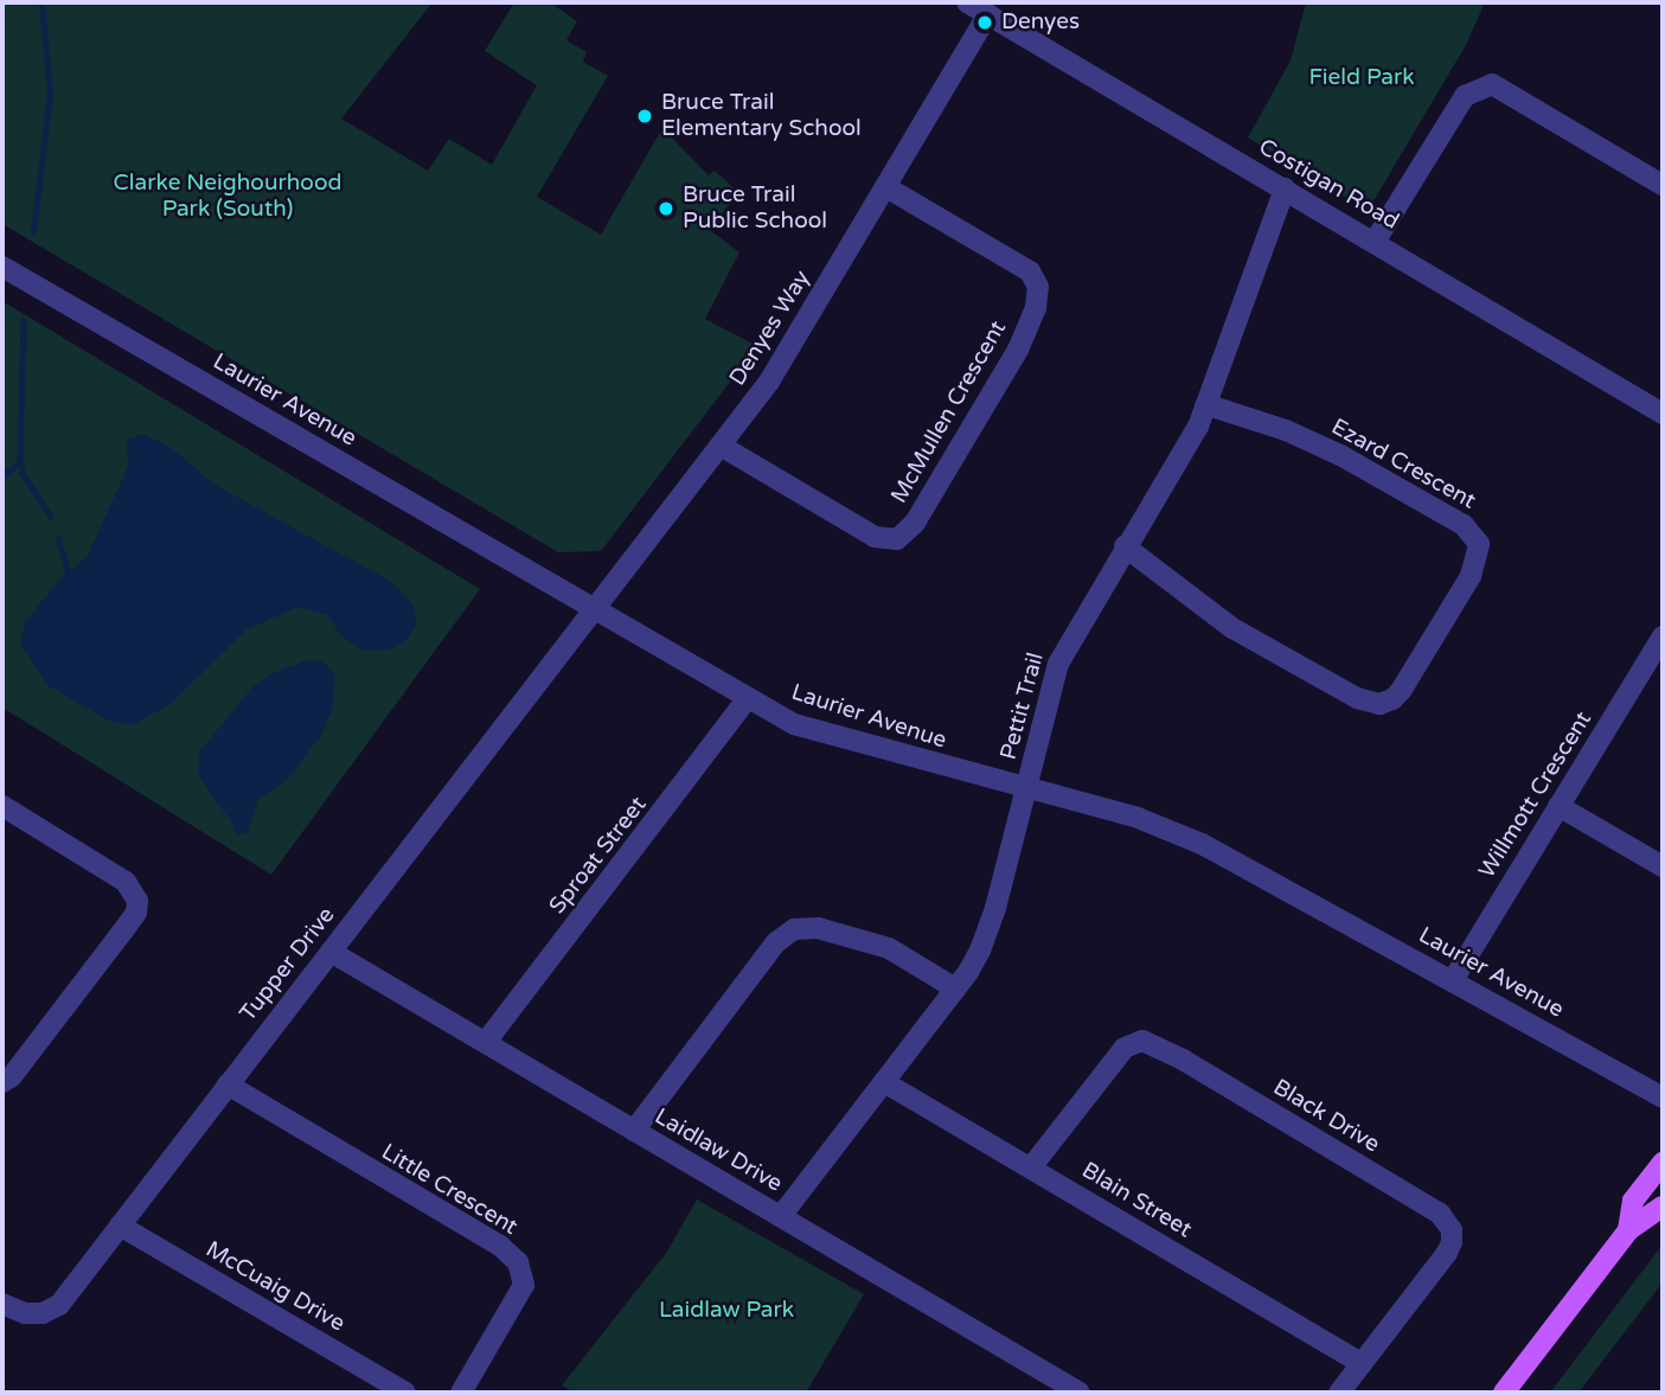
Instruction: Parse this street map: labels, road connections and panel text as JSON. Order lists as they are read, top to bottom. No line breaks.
{"streets":{"street":["Costigan Road","Denyes Way","Laurier Avenue","McMullen Crescent","Ezard Crescent","Pettit Trail","Willmott Crescent","Sproat Street","Tupper Drive","Black Drive","Laidlaw Drive","Little Crescent","Blain Street","McCuaig Drive"]},"crossings":[["Costigan Road","Denyes Way"],["Costigan Road","Pettit Trail"],["Denyes Way","Laurier Avenue"],["Denyes Way","McMullen Crescent"],["Denyes Way","Tupper Drive"],["Laurier Avenue","Pettit Trail"],["Laurier Avenue","Willmott Crescent"],["Laurier Avenue","Sproat Street"],["Laurier Avenue","Tupper Drive"],["Ezard Crescent","Pettit Trail"],["Pettit Trail","Laidlaw Drive"],["Pettit Trail","Blain Street"],["Sproat Street","Laidlaw Drive"],["Tupper Drive","Laidlaw Drive"],["Tupper Drive","Little Crescent"],["Tupper Drive","McCuaig Drive"],["Black Drive","Blain Street"]],"parks":["Field Park","Clarke Neighourhood Park (South)","Laidlaw Park"],"places":["Denyes","Bruce Trail Elementary School","Bruce Trail Public School"]}
